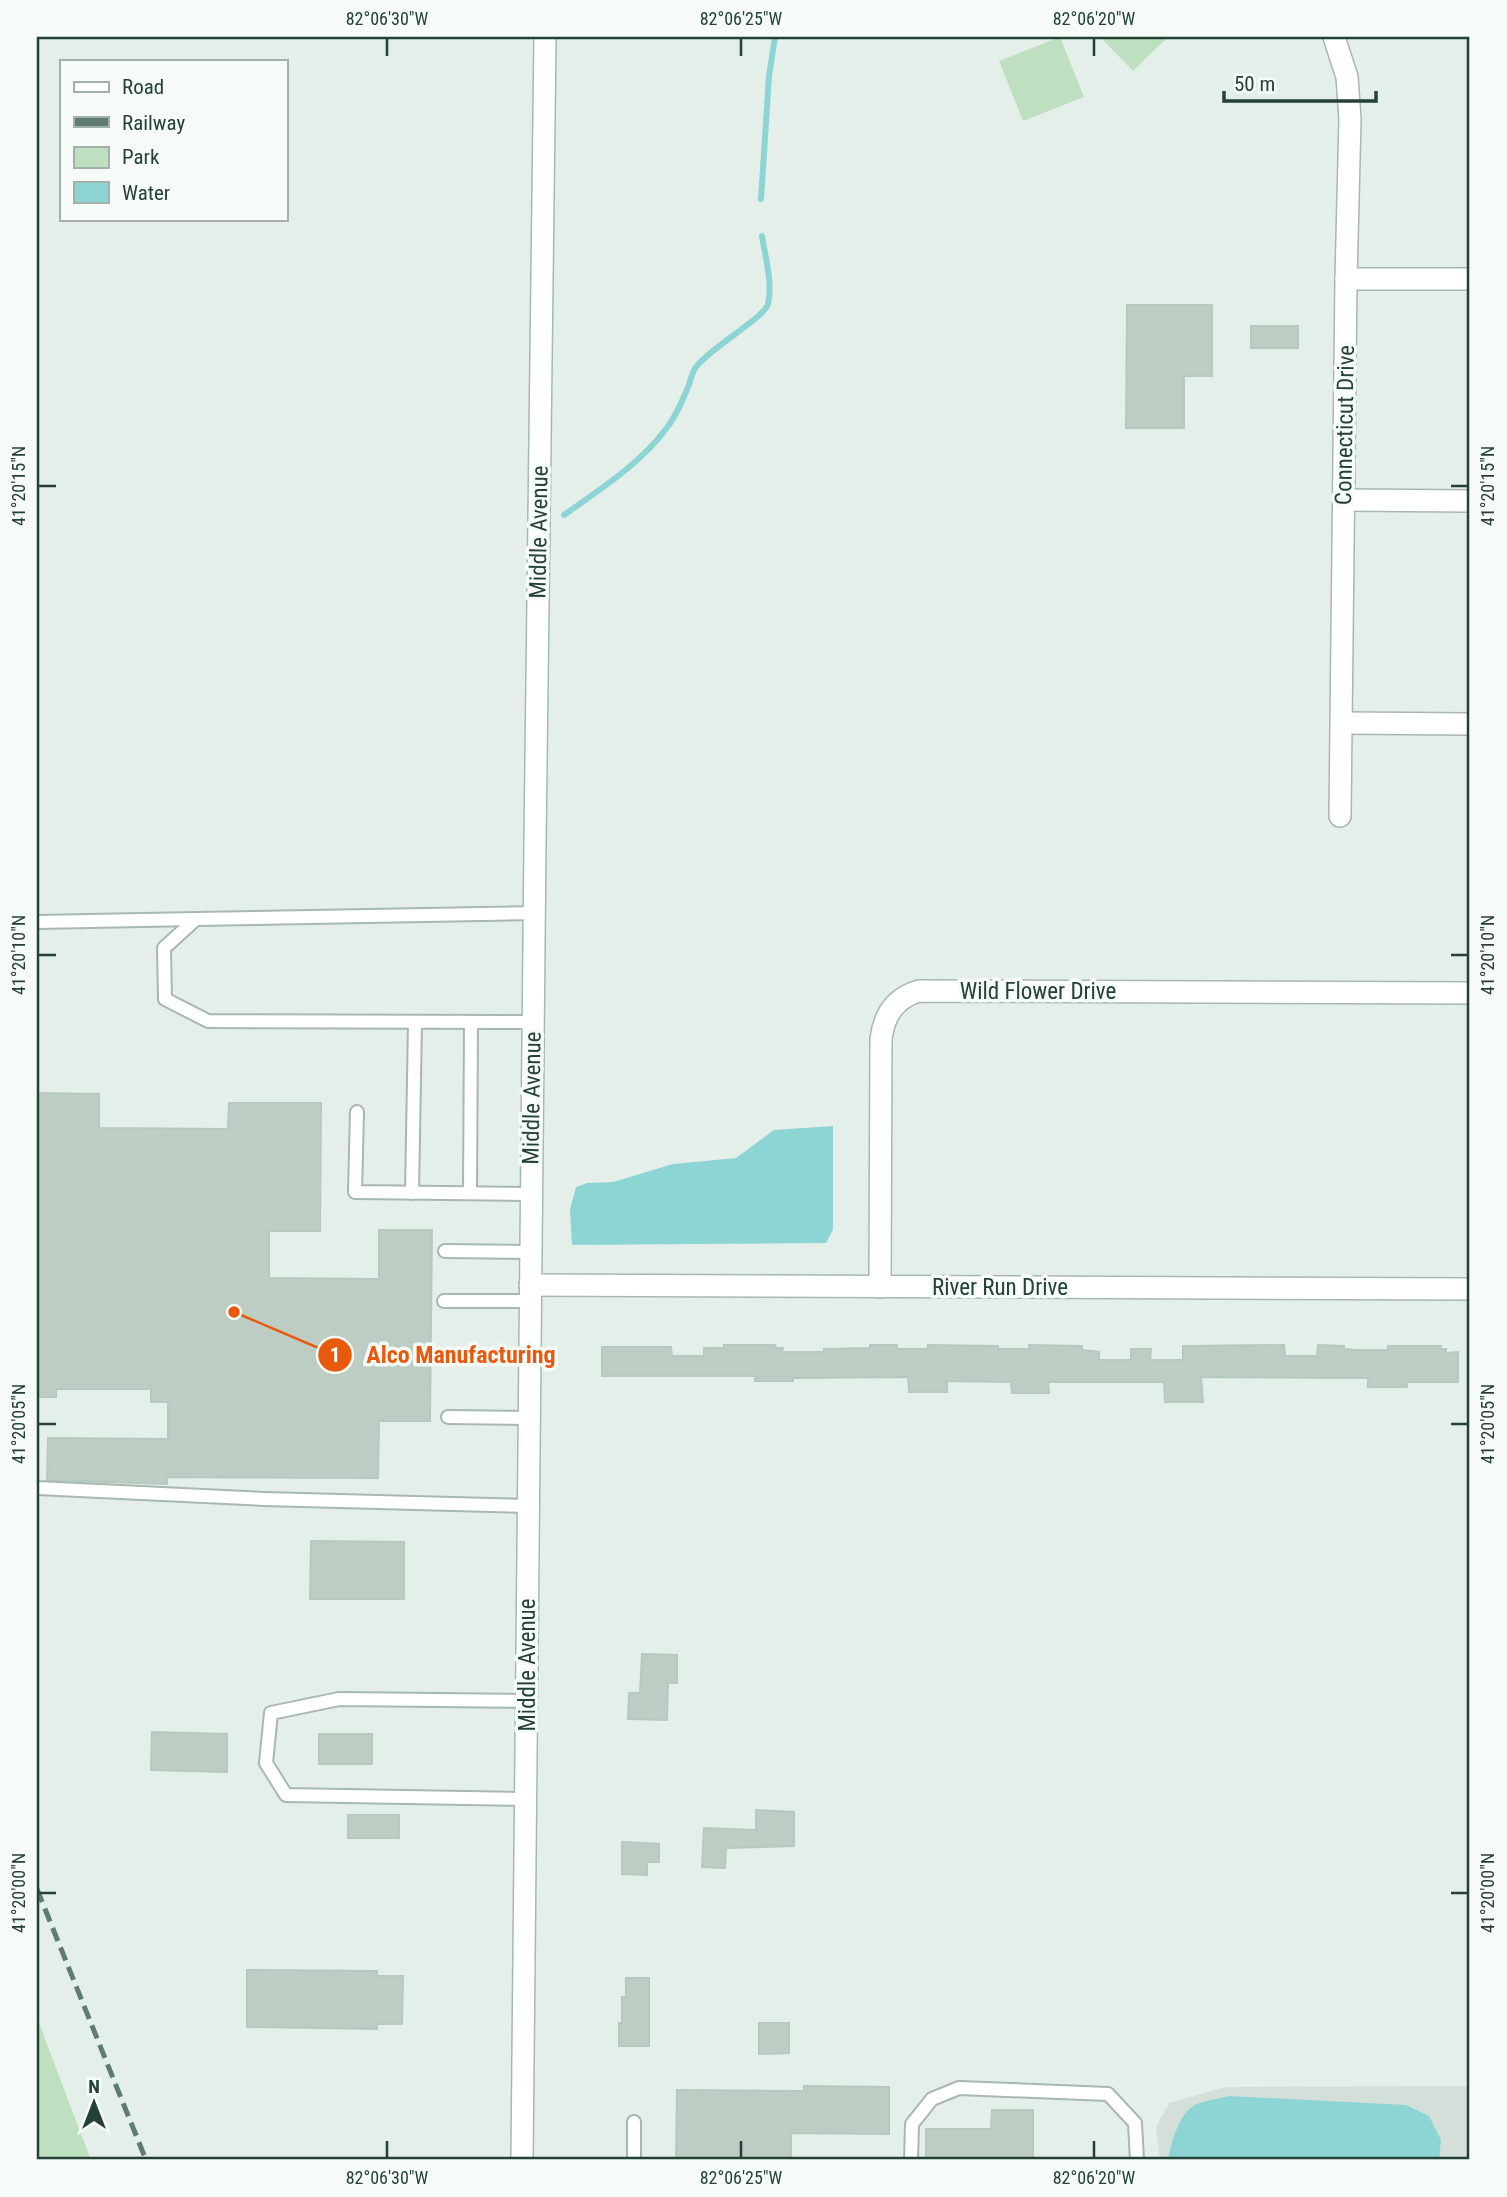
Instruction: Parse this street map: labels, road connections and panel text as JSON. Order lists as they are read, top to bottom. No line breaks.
{"streets":{"street":["Connecticut Drive","Middle Avenue","Wild Flower Drive","River Run Drive"]},"crossings":[["Middle Avenue","River Run Drive"],["Wild Flower Drive","River Run Drive"]],"places":["Alco Manufacturing"],"legend":["Road","Railway","Park","Water"],"scale_bar":"50 m","north":"top","coordinates":["82°06'30\"W","82°06'25\"W","82°06'20\"W","41°20'15\"N","41°20'10\"N","41°20'05\"N","41°20'00\"N"]}
